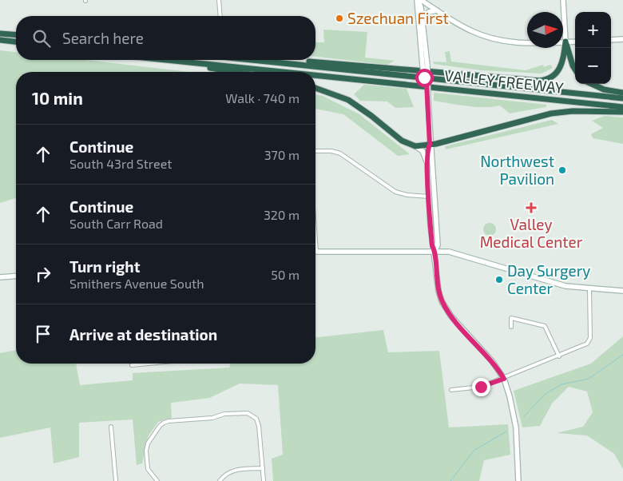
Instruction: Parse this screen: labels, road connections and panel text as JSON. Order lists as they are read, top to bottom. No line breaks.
{"streets":{"highway":["VALLEY FREEWAY"]},"places":{"other":["Szechuan First","Northwest Pavilion","Day Surgery Center"],"health":["Valley Medical Center"]},"north":"right","page":{"map_buttons":["+","−"],"search":"Search here","heading":["10 min","Walk · 740 m"],"list":[["Continue","South 43rd Street","370 m"],["Continue","South Carr Road","320 m"],["Turn right","Smithers Avenue South","50 m"],"Arrive at destination"]}}
